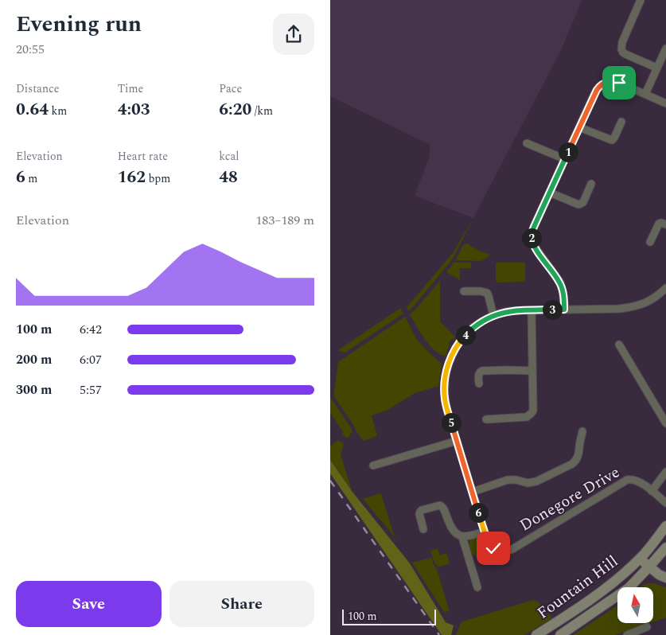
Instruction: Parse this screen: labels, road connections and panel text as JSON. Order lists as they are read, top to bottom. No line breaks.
{"streets":{"main road":["Fountain Hill"],"street":["Donegore Drive"]},"scale_bar":"100 m","north":"top","page":{"heading":["Evening run","20:55"],"stats":[["Distance","0.64 km"],["Time","4:03"],["Pace","6:20 /km"],["Elevation","6 m"],["Heart rate","162 bpm"],["kcal","48"]],"pins":["1","2","3","4","5","6"],"chart":["Elevation","183–189 m"],"list":[{"name":"100 m","note":"6:42"},{"name":"200 m","note":"6:07"},{"name":"300 m","note":"5:57"}],"buttons":["Save","Share"],"scale":"100 m"}}
